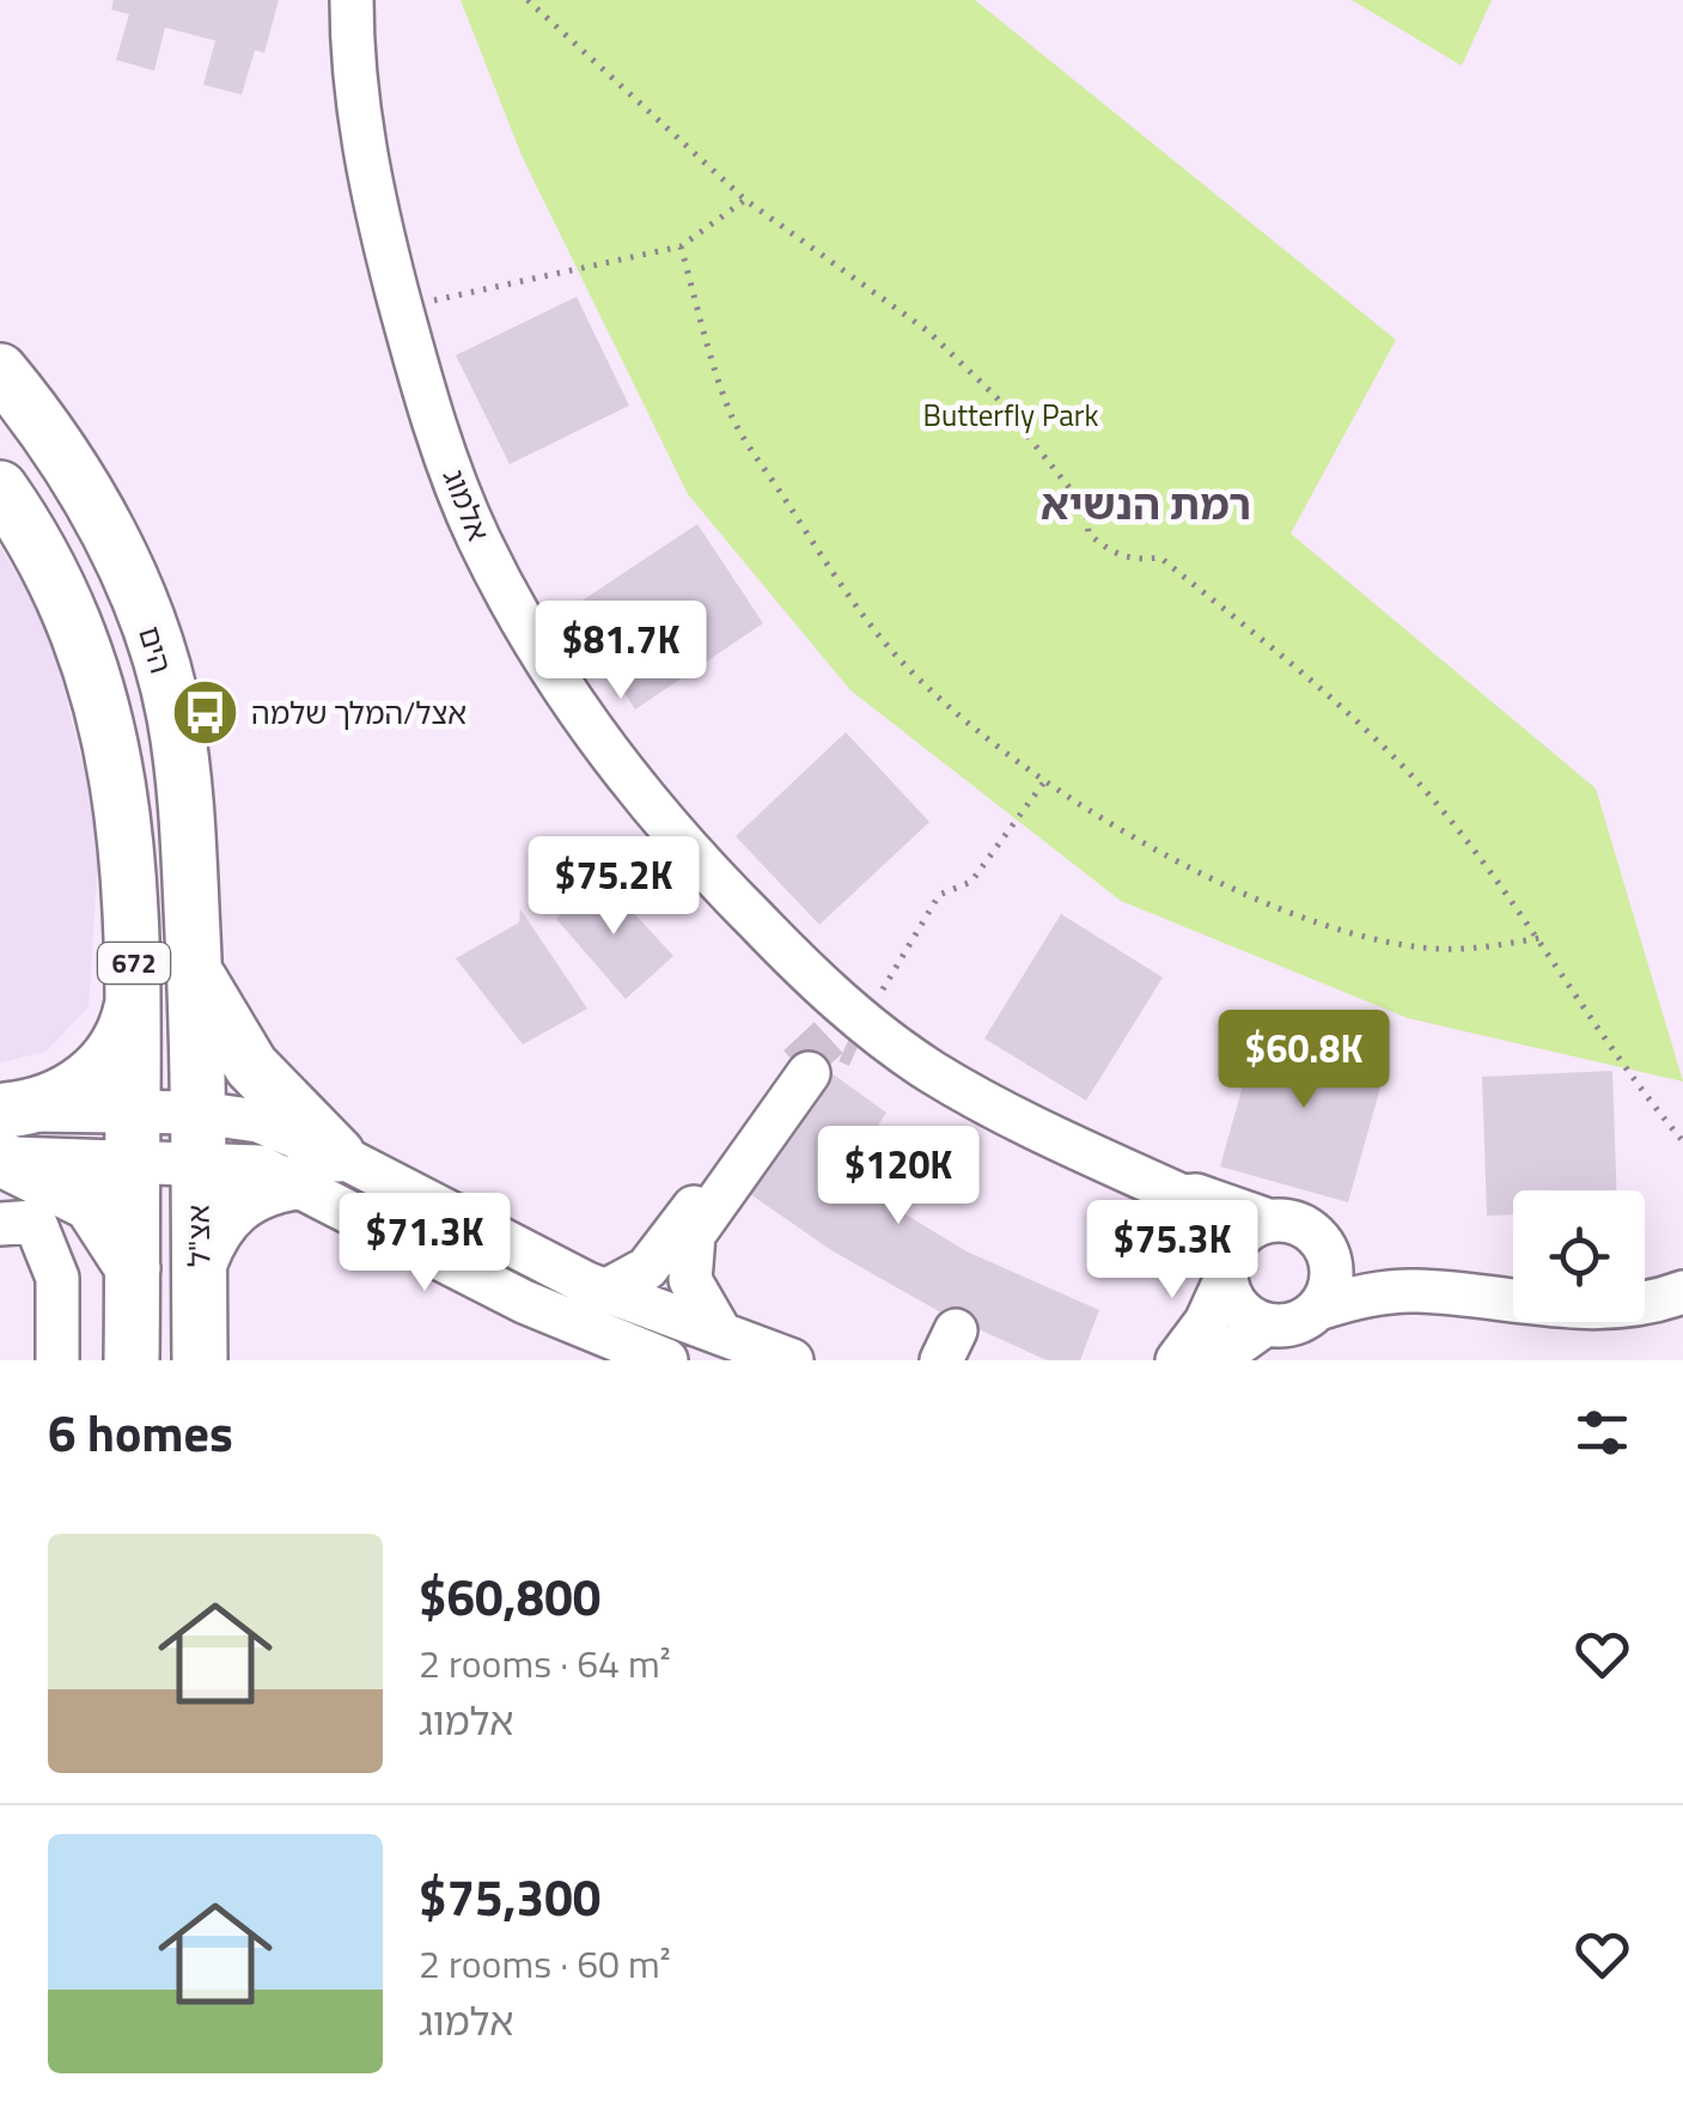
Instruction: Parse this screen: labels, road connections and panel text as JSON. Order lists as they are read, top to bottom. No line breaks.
{"streets":{"main road":["הים","672","אצ\"ל"],"street":["אלמוג"]},"crossings":[["הים","אצ\"ל"]],"districts":["רמת הנשיא"],"parks":["Butterfly Park"],"places":{"bus stop":["אצל/המלך שלמה"]},"page":{"price":["$81.7K","$75.2K","$60.8K","$120K","$71.3K","$75.3K"],"heading":"6 homes","list":[{"name":"$60,800","note":"2 rooms · 64 m² · אלמוג"},{"name":"$75,300","note":"2 rooms · 60 m² · אלמוג"}]}}
